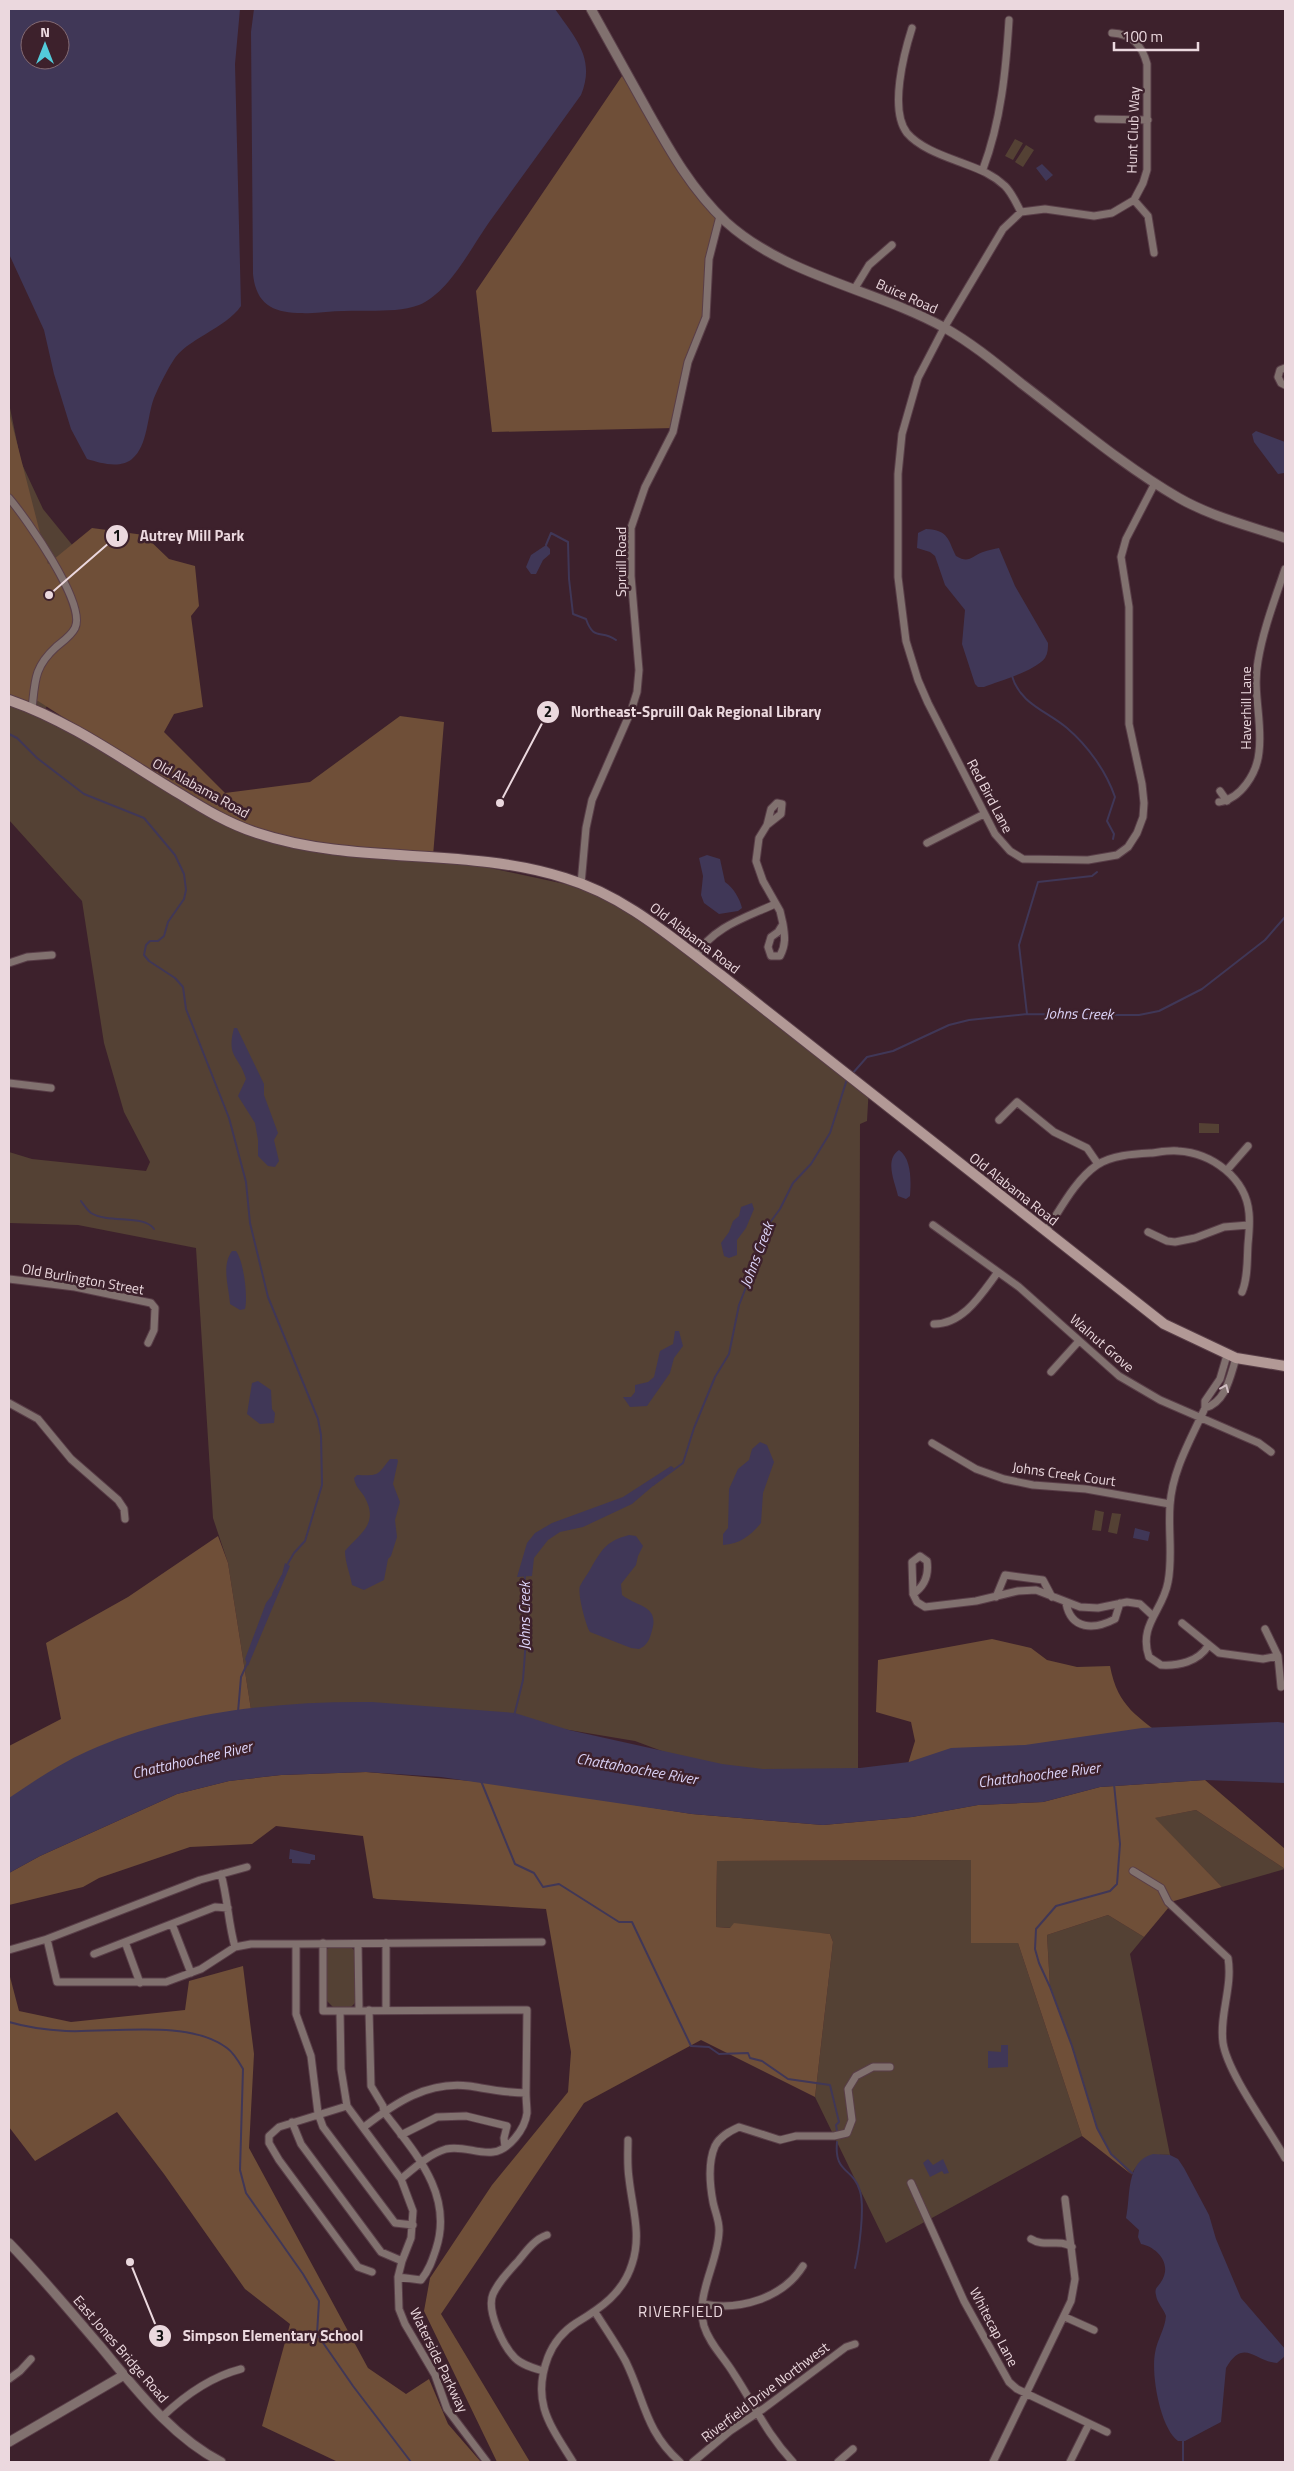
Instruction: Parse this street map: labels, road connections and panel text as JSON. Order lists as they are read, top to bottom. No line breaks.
{"streets":{"main road":["Old Alabama Road"],"street":["Hunt Club Way","Buice Road","Spruill Road","Haverhill Lane","Red Bird Lane","Old Burlington Street","Walnut Grove","Johns Creek Court","Whitecap Lane","East Jones Bridge Road","Waterside Parkway","Riverfield Drive Northwest"]},"crossings":[["Buice Road","Spruill Road"],["Buice Road","Red Bird Lane"],["Spruill Road","Old Alabama Road"]],"districts":["RIVERFIELD"],"water":["Johns Creek","Chattahoochee River"],"places":["Autrey Mill Park","Northeast-Spruill Oak Regional Library","Simpson Elementary School"],"scale_bar":"100 m","north":"top"}
